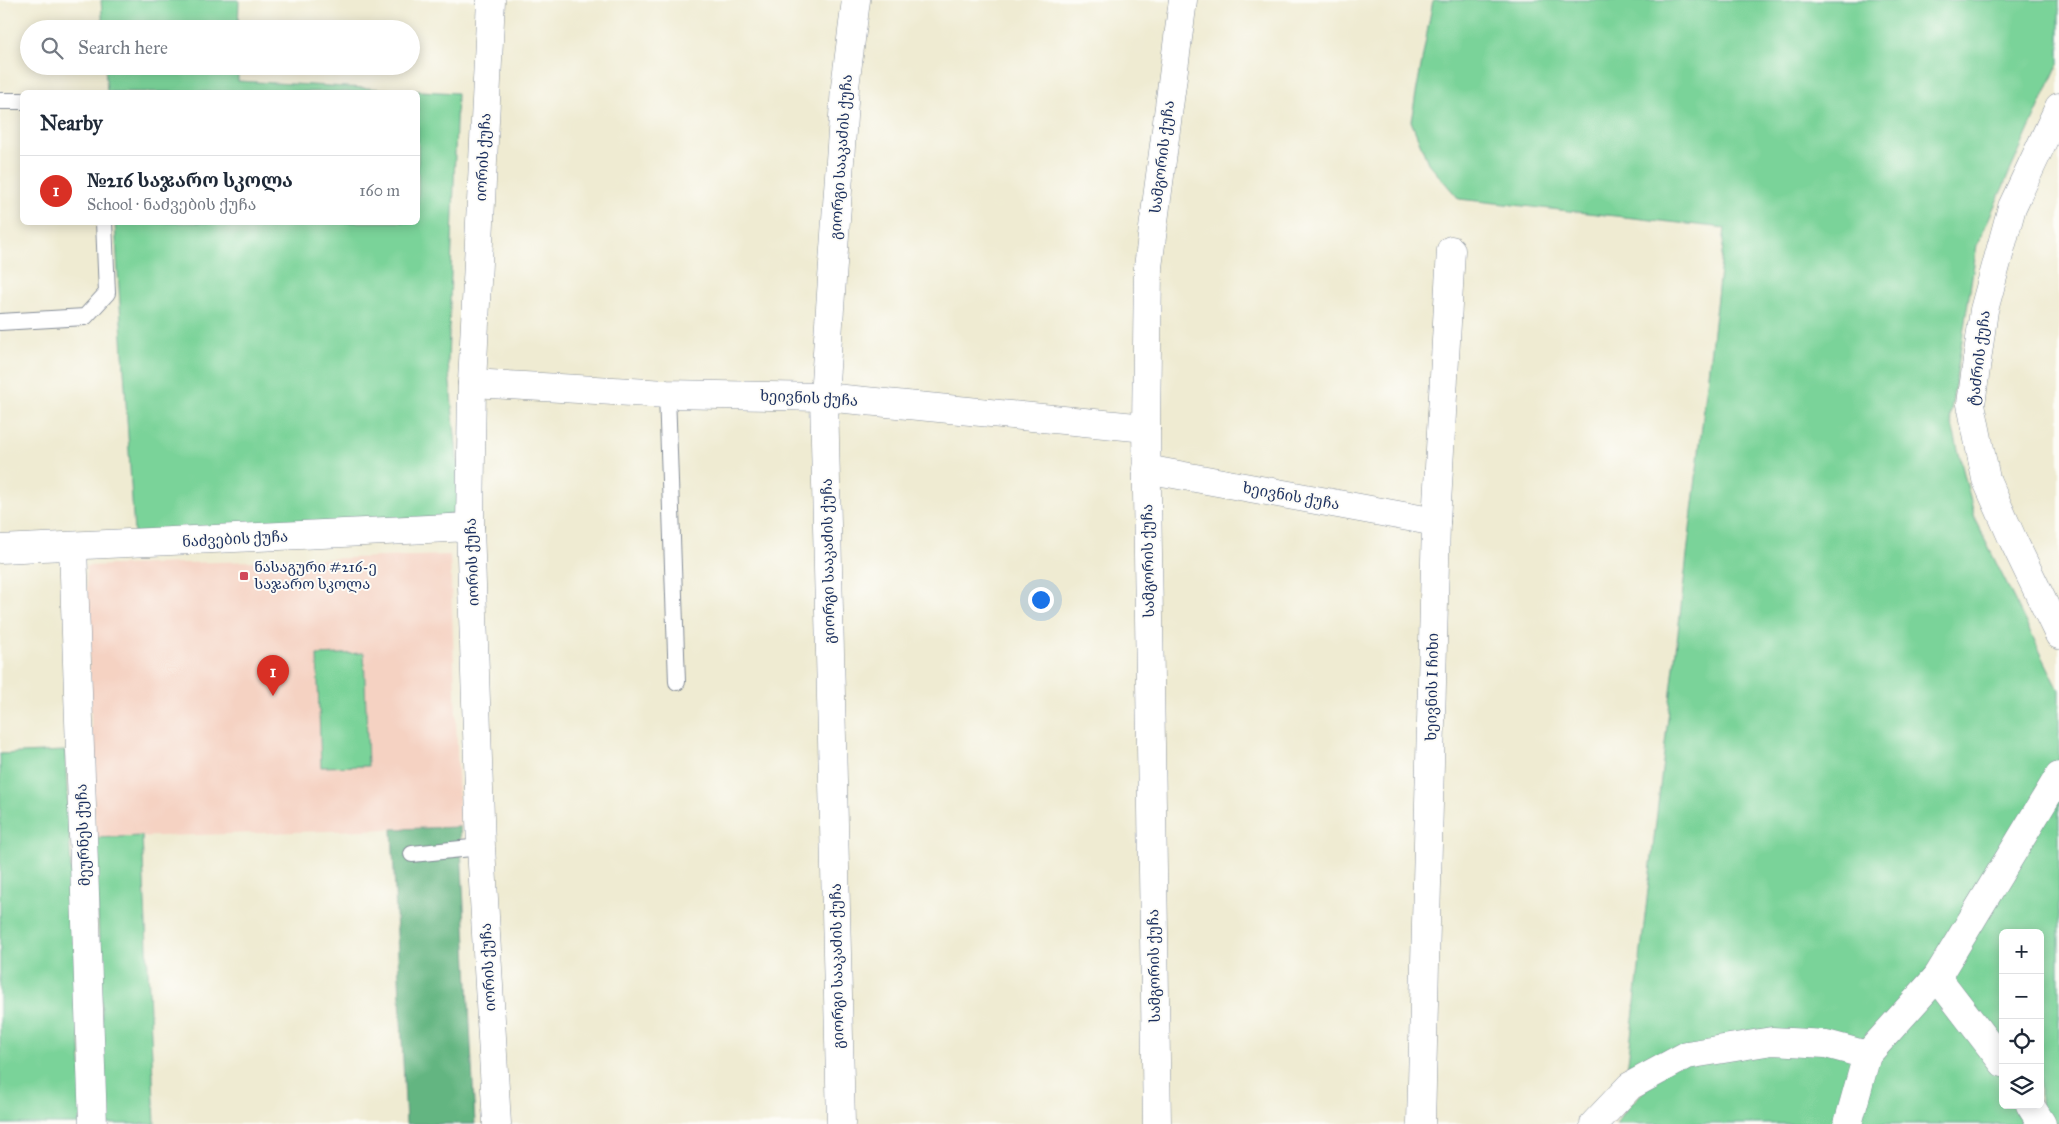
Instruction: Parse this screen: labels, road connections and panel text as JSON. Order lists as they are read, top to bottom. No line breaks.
{"streets":{"street":["იორის ქუჩა","გიორგი სააკაძის ქუჩა","სამგორის ქუჩა","ტაძრის ქუჩა","ხეივნის ქუჩა","ნაძვების ქუჩა","ხეივნის I ჩიხი","მეურნეს ქუჩა"]},"crossings":[["იორის ქუჩა","ხეივნის ქუჩა"],["იორის ქუჩა","ნაძვების ქუჩა"],["გიორგი სააკაძის ქუჩა","ხეივნის ქუჩა"],["სამგორის ქუჩა","ხეივნის ქუჩა"],["ხეივნის ქუჩა","ხეივნის I ჩიხი"],["ნაძვების ქუჩა","მეურნეს ქუჩა"]],"places":{"transit":["ნასაგური #216-ე საჯარო სკოლა"]},"page":{"search":"Search here","heading":"Nearby","list":[{"mark":"1","name":"№216 საჯარო სკოლა","note":"School · ნაძვების ქუჩა","value":"160 m"}],"pins":"1","map_buttons":["+","−"]}}
